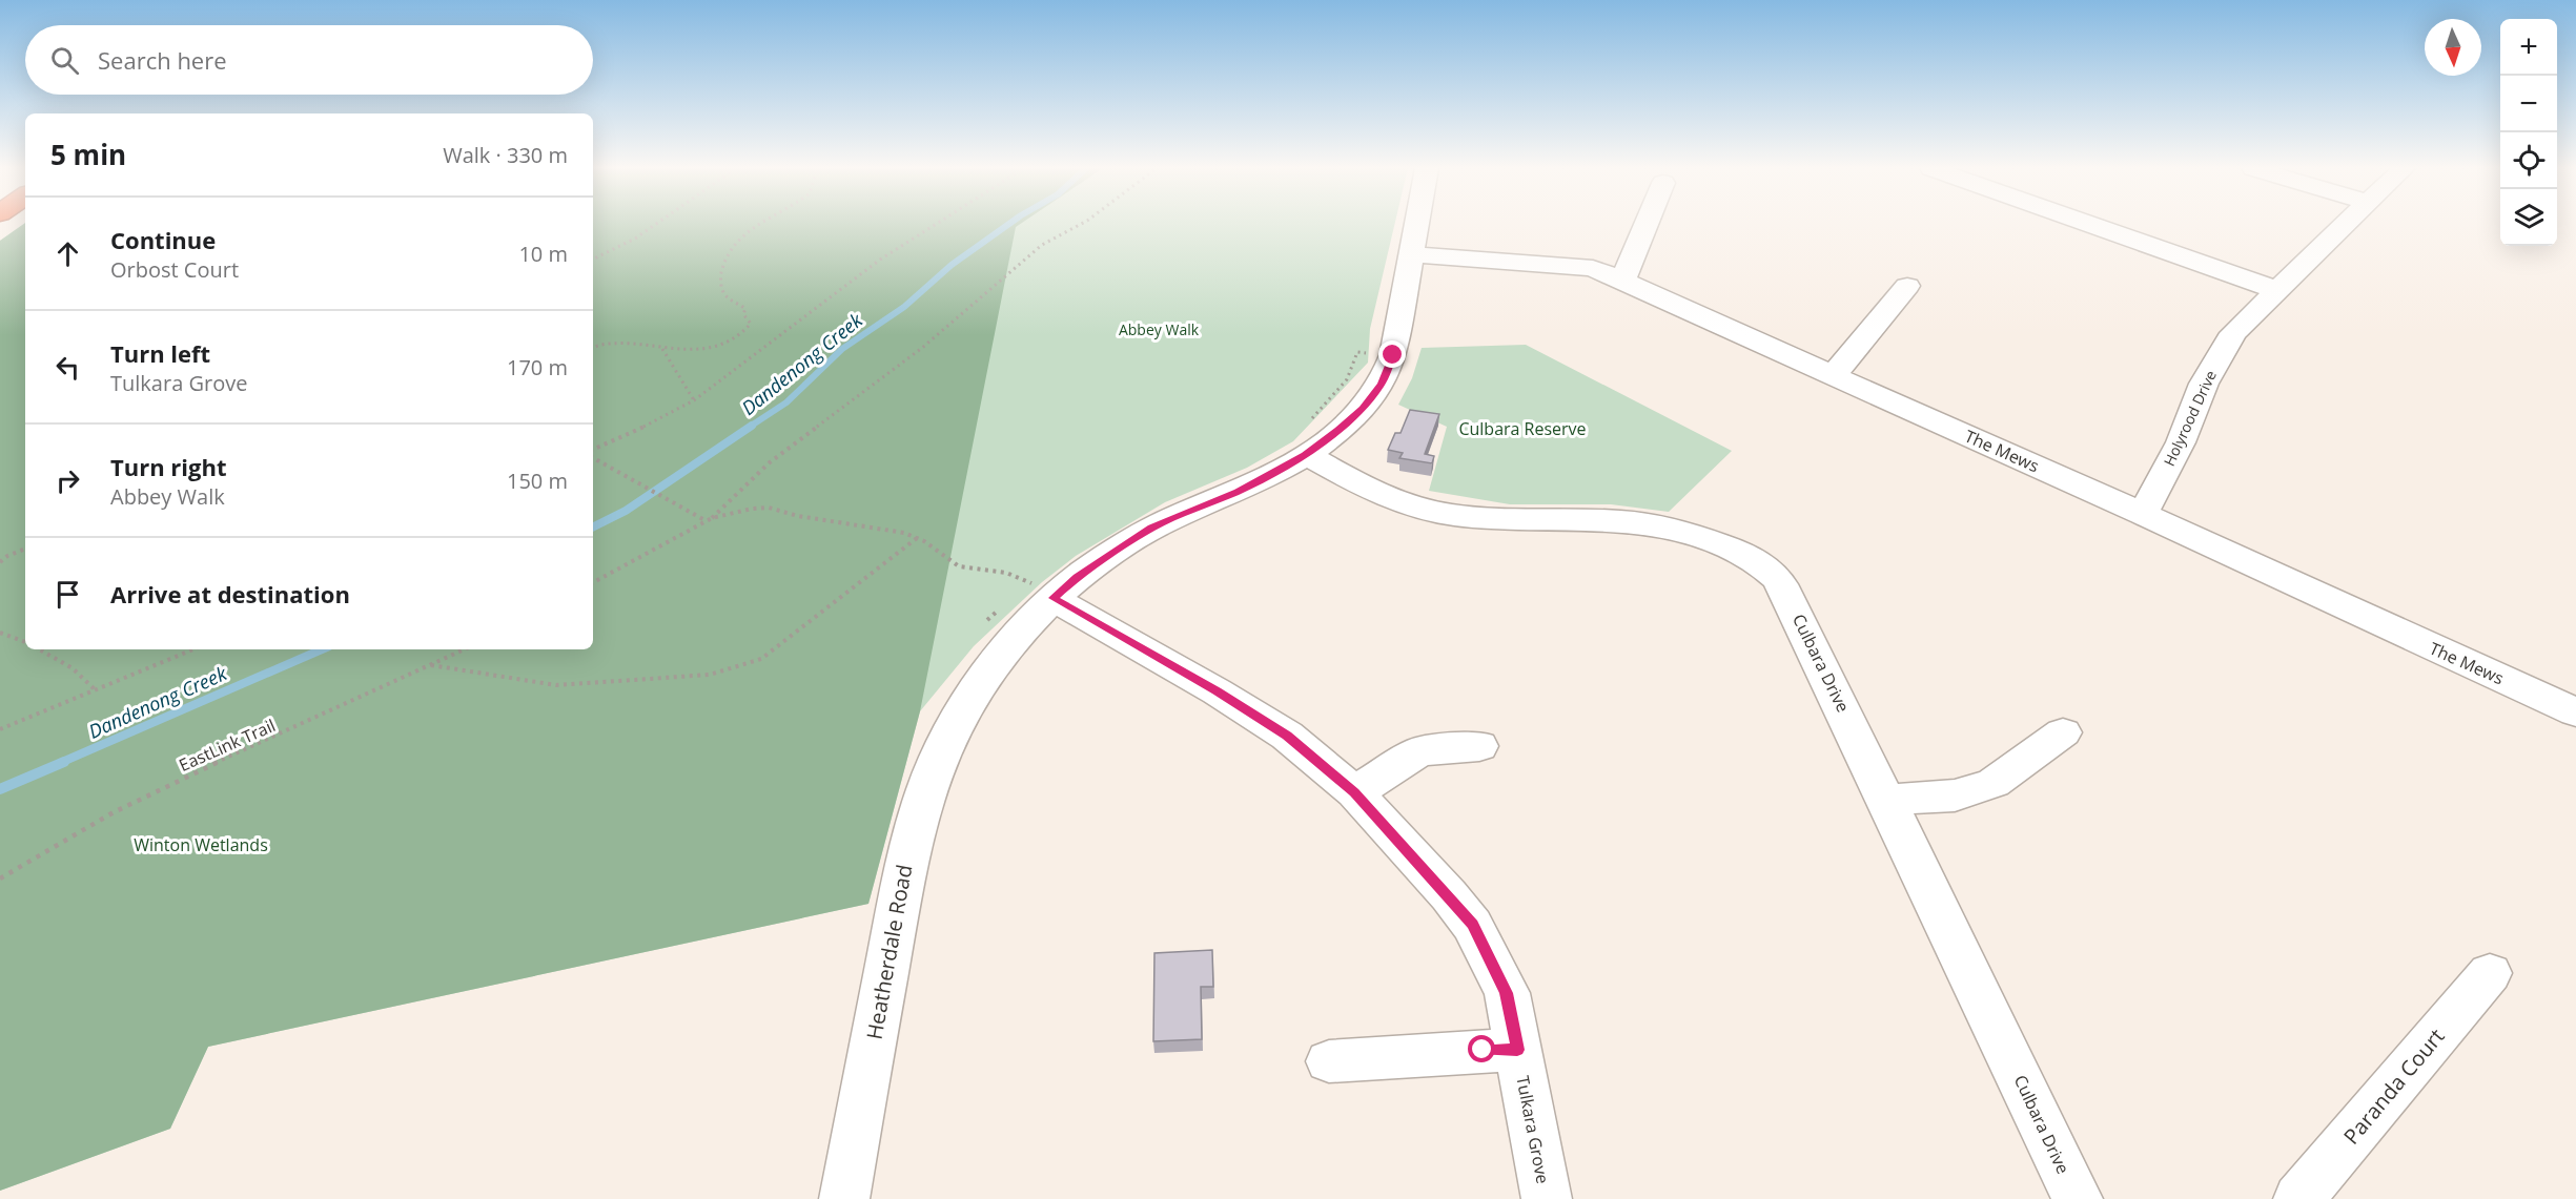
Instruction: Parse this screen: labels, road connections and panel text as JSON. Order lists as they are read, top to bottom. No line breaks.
{"streets":{"street":["Holyrood Drive","The Mews","Culbara Drive","Heatherdale Road","Paranda Court","Tulkara Grove"],"path":["EastLink Trail"]},"crossings":[["Holyrood Drive","The Mews"],["Heatherdale Road","Tulkara Grove"]],"water":["Dandenong Creek"],"parks":["Abbey Walk","Culbara Reserve","Winton Wetlands"],"north":"bottom","page":{"map_buttons":["+","−"],"search":"Search here","heading":["5 min","Walk · 330 m"],"list":[["Continue","Orbost Court","10 m"],["Turn left","Tulkara Grove","170 m"],["Turn right","Abbey Walk","150 m"],"Arrive at destination"]}}
